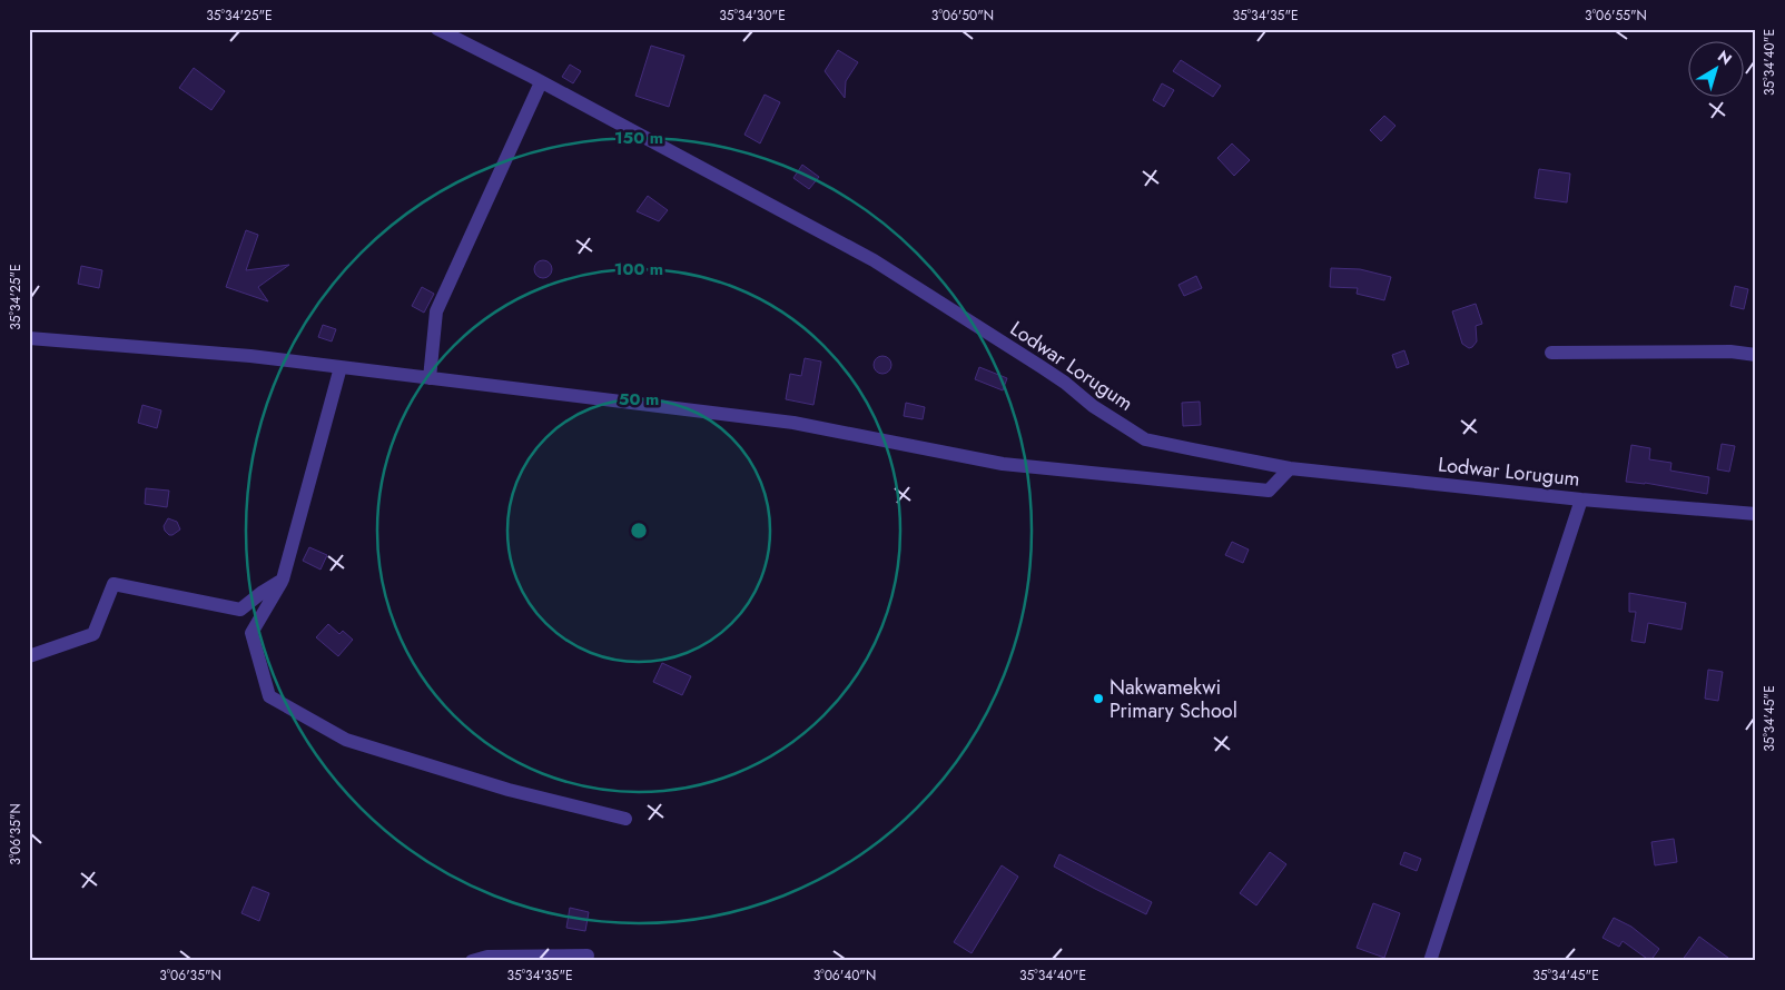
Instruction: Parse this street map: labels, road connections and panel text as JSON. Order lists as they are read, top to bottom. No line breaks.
{"streets":{"street":["Lodwar Lorugum"]},"places":["Nakwamekwi Primary School"],"north":"top right","coordinates":["35°34'25\"E","35°34'30\"E","3°06'50\"N","35°34'35\"E","3°06'55\"N","35°34'40\"E","35°34'45\"E","3°06'35\"N","3°06'40\"N"],"rings":["150 m","100 m","50 m"]}
